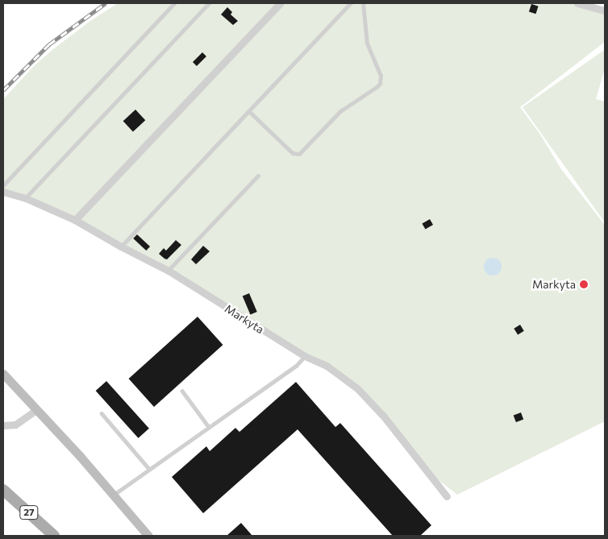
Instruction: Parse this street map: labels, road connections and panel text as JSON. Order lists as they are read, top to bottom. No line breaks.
{"streets":{"main road":["27"],"street":["Markyta"]},"places":["Markyta"]}
